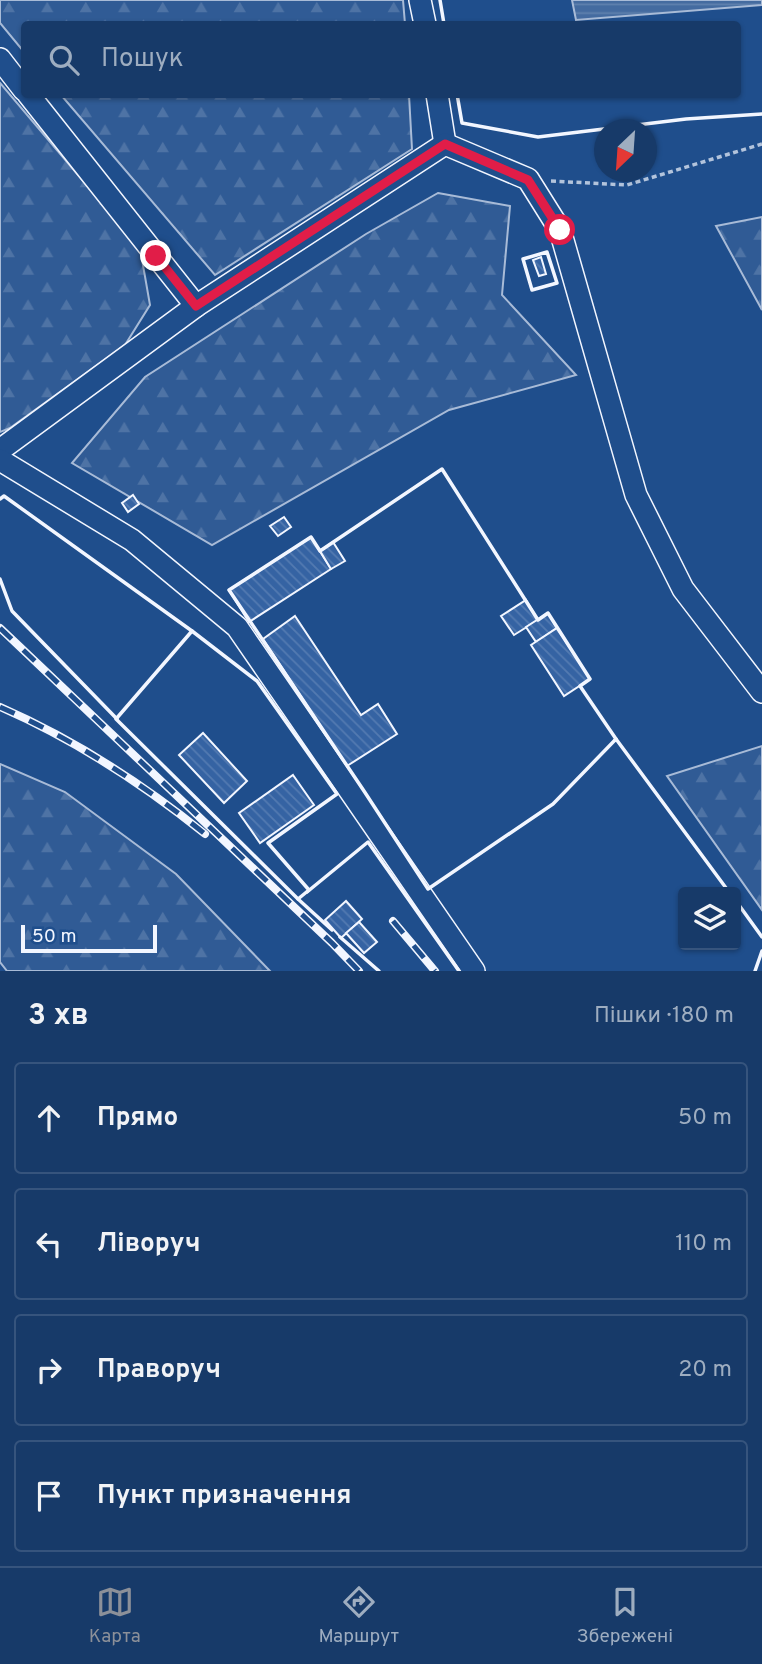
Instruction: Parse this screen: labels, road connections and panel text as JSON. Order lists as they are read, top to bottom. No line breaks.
{"scale_bar":"50 m","north":"bottom left","page":{"search":"Пошук","scale":"50 m","heading":["3 хв","Пішки · 180 m"],"list":[["Прямо","50 m"],["Ліворуч","110 m"],["Праворуч","20 m"],"Пункт призначення"],"nav":["Карта","Маршрут","Збережені"]}}
